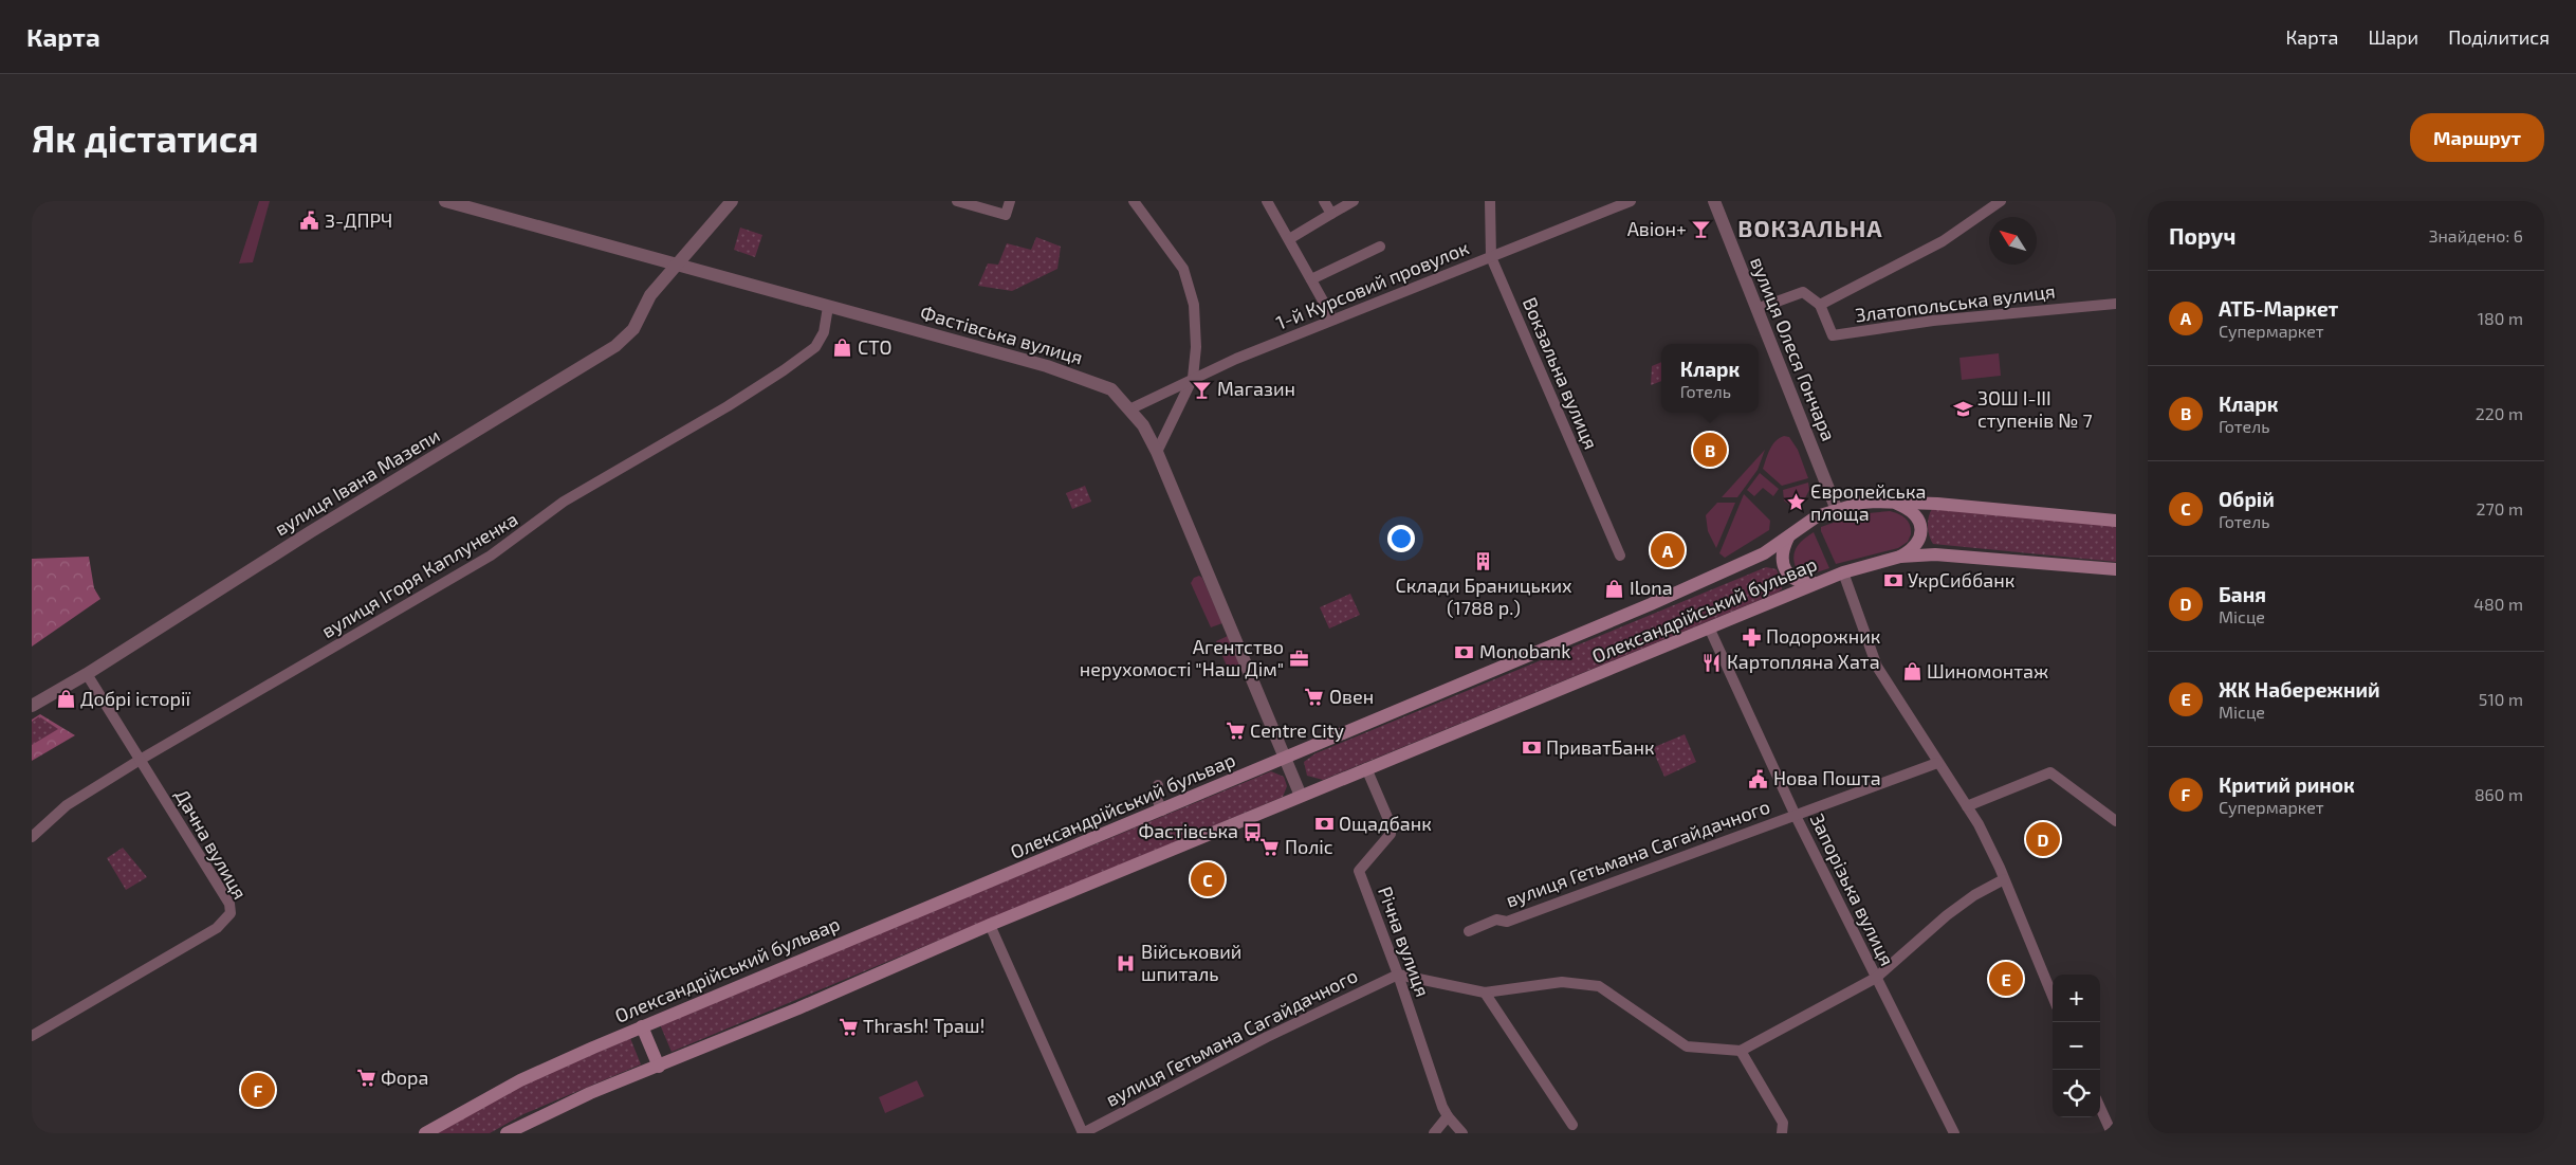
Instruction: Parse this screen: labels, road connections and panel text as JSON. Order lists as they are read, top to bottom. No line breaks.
{"streets":{"main road":["Олександрійський бульвар"],"street":["1-й Курсовий провулок","Златопольська вулиця","Фастівська вулиця","вулиця Олеся Гончара","Вокзальна вулиця","вулиця Івана Мазепи","вулиця Ігоря Каплуненка","Дачна вулиця","вулиця Гетьмана Сагайдачного","Запорізька вулиця","Річна вулиця"]},"crossings":[["1-й Курсовий провулок","Фастівська вулиця"],["1-й Курсовий провулок","Вокзальна вулиця"],["Фастівська вулиця","вулиця Івана Мазепи"],["Фастівська вулиця","вулиця Ігоря Каплуненка"],["Фастівська вулиця","Олександрійський бульвар"],["вулиця Олеся Гончара","Олександрійський бульвар"],["вулиця Івана Мазепи","Дачна вулиця"],["вулиця Ігоря Каплуненка","Дачна вулиця"],["Олександрійський бульвар","Запорізька вулиця"],["Олександрійський бульвар","Річна вулиця"],["вулиця Гетьмана Сагайдачного","Запорізька вулиця"],["вулиця Гетьмана Сагайдачного","Річна вулиця"]],"districts":["ВОКЗАЛЬНА"],"places":{"public building":["3-ДПРЧ","Нова Пошта"],"bar":["Авіон+","Магазин"],"shop":["СТО","Ilona","Шиномонтаж","Добрі історії"],"school or university":["ЗОШ І-ІІІ ступенів № 7"],"place":["Європейська площа"],"building":["Склади Браницьких (1788 р.)"],"bank":["УкрСиббанк","Monobank","ПриватБанк","Ощадбанк"],"pharmacy":["Подорожник"],"office":["Агентство нерухомості \"Наш Дім\""],"restaurant":["Картопляна Хата"],"supermarket":["Овен","Centre City","Поліс","Thrash! Траш!","Фора"],"bus stop":["Фастівська"],"hospital":["Військовий шпиталь"]},"north":"top left","page":{"header":"Карта","nav":["Карта","Шари","Поділитися"],"buttons":"Маршрут","title":"Як дістатися","heading":["Поруч","Знайдено: 6"],"list":[{"mark":"A","name":"АТБ-Маркет","note":"Супермаркет","value":"180 m"},{"mark":"B","name":"Кларк","note":"Готель","value":"220 m"},{"mark":"C","name":"Обрій","note":"Готель","value":"270 m"},{"mark":"D","name":"Баня","note":"Місце","value":"480 m"},{"mark":"E","name":"ЖК Набережний","note":"Місце","value":"510 m"},{"mark":"F","name":"Критий ринок","note":"Супермаркет","value":"860 m"}],"popup":["Кларк","Готель"],"pins":["B","A","D","C","E","F"],"map_buttons":["+","−"]}}
